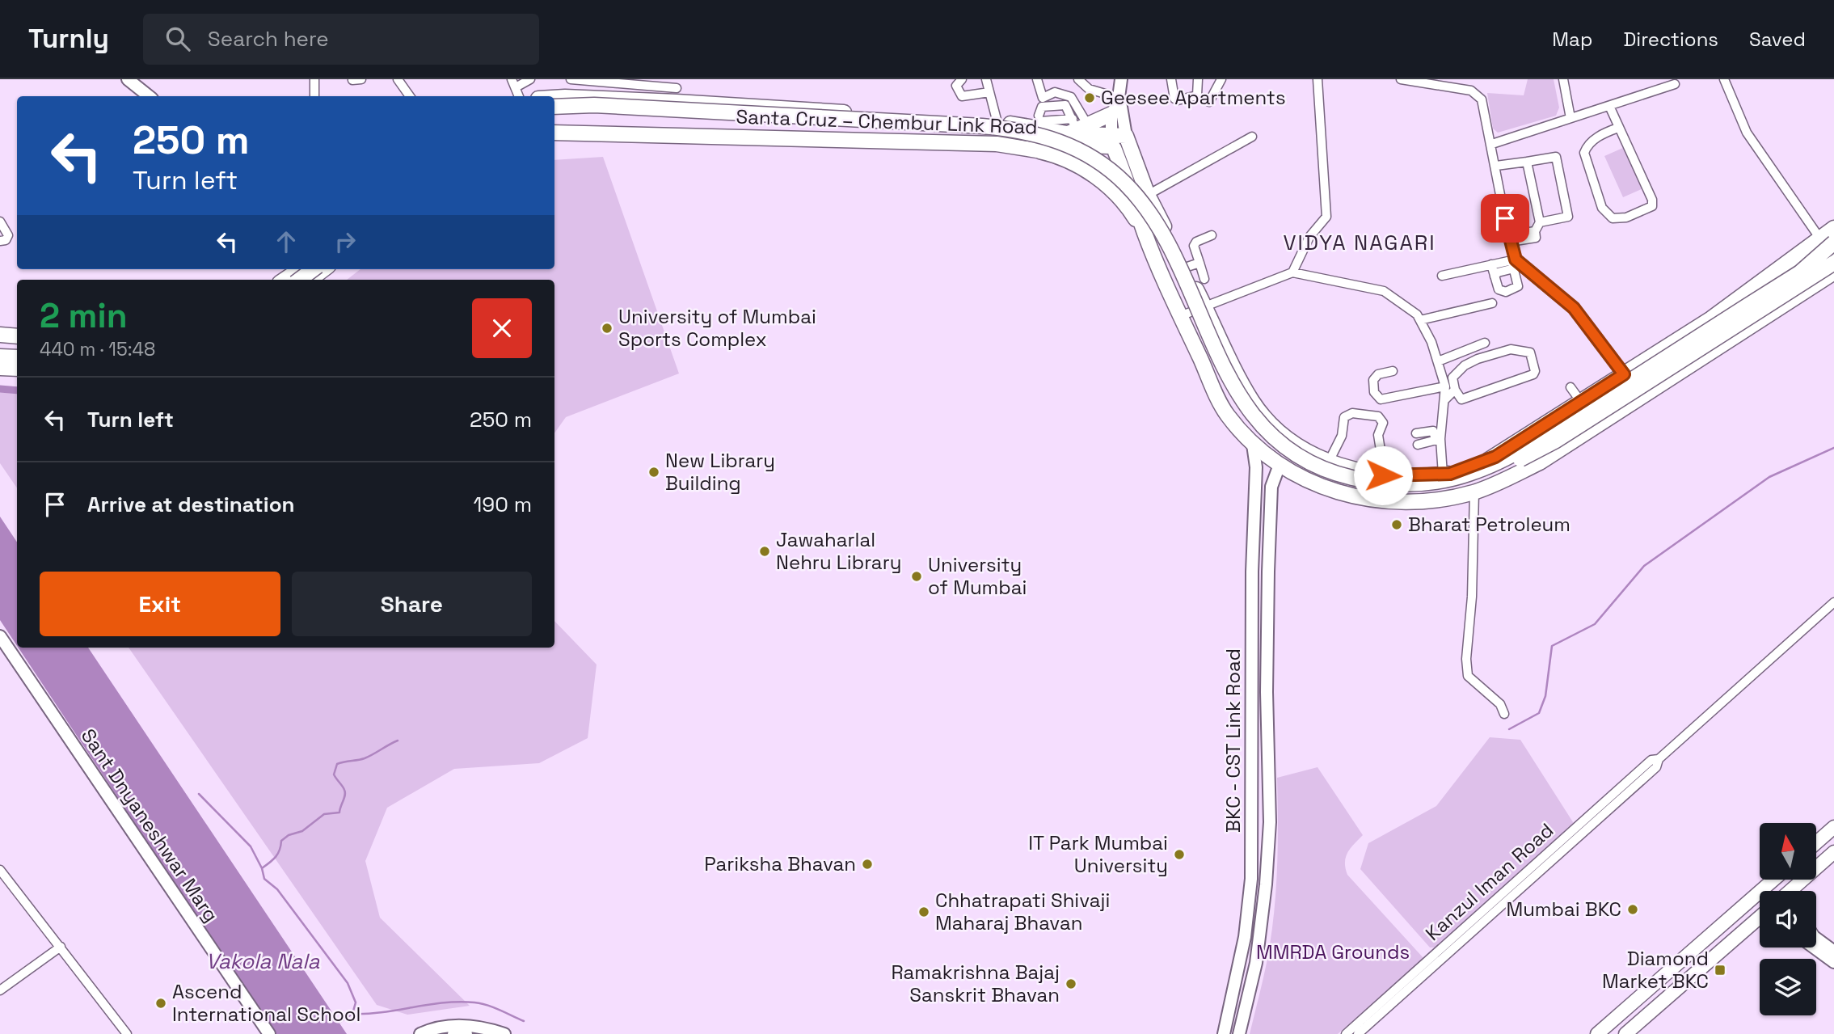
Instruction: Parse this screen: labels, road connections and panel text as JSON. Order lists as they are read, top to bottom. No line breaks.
{"streets":{"highway":["Santa Cruz – Chembur Link Road"],"street":["BKC - CST Link Road","Sant Dnyaneshwar Marg","Kanzul Iman Road"]},"districts":["VIDYA NAGARI"],"water":["Vakola Nala"],"parks":["MMRDA Grounds"],"places":{"other":["Geesee Apartments","University of Mumbai Sports Complex","New Library Building","Bharat Petroleum","Jawaharlal Nehru Library","University of Mumbai","IT Park Mumbai University","Pariksha Bhavan","Mumbai BKC","Chhatrapati Shivaji Maharaj Bhavan","Ramakrishna Bajaj Sanskrit Bhavan","Ascend International School"],"transit":["Diamond Market BKC"]},"north":"top","page":{"header":"Turnly","search":"Search here","nav":["Map","Directions","Saved"],"turn":["250 m","Turn left"],"heading":["2 min","440 m · 15:48"],"list":[{"name":"Turn left","value":"250 m"},{"name":"Arrive at destination","value":"190 m"}],"buttons":["Exit","Share"]}}
